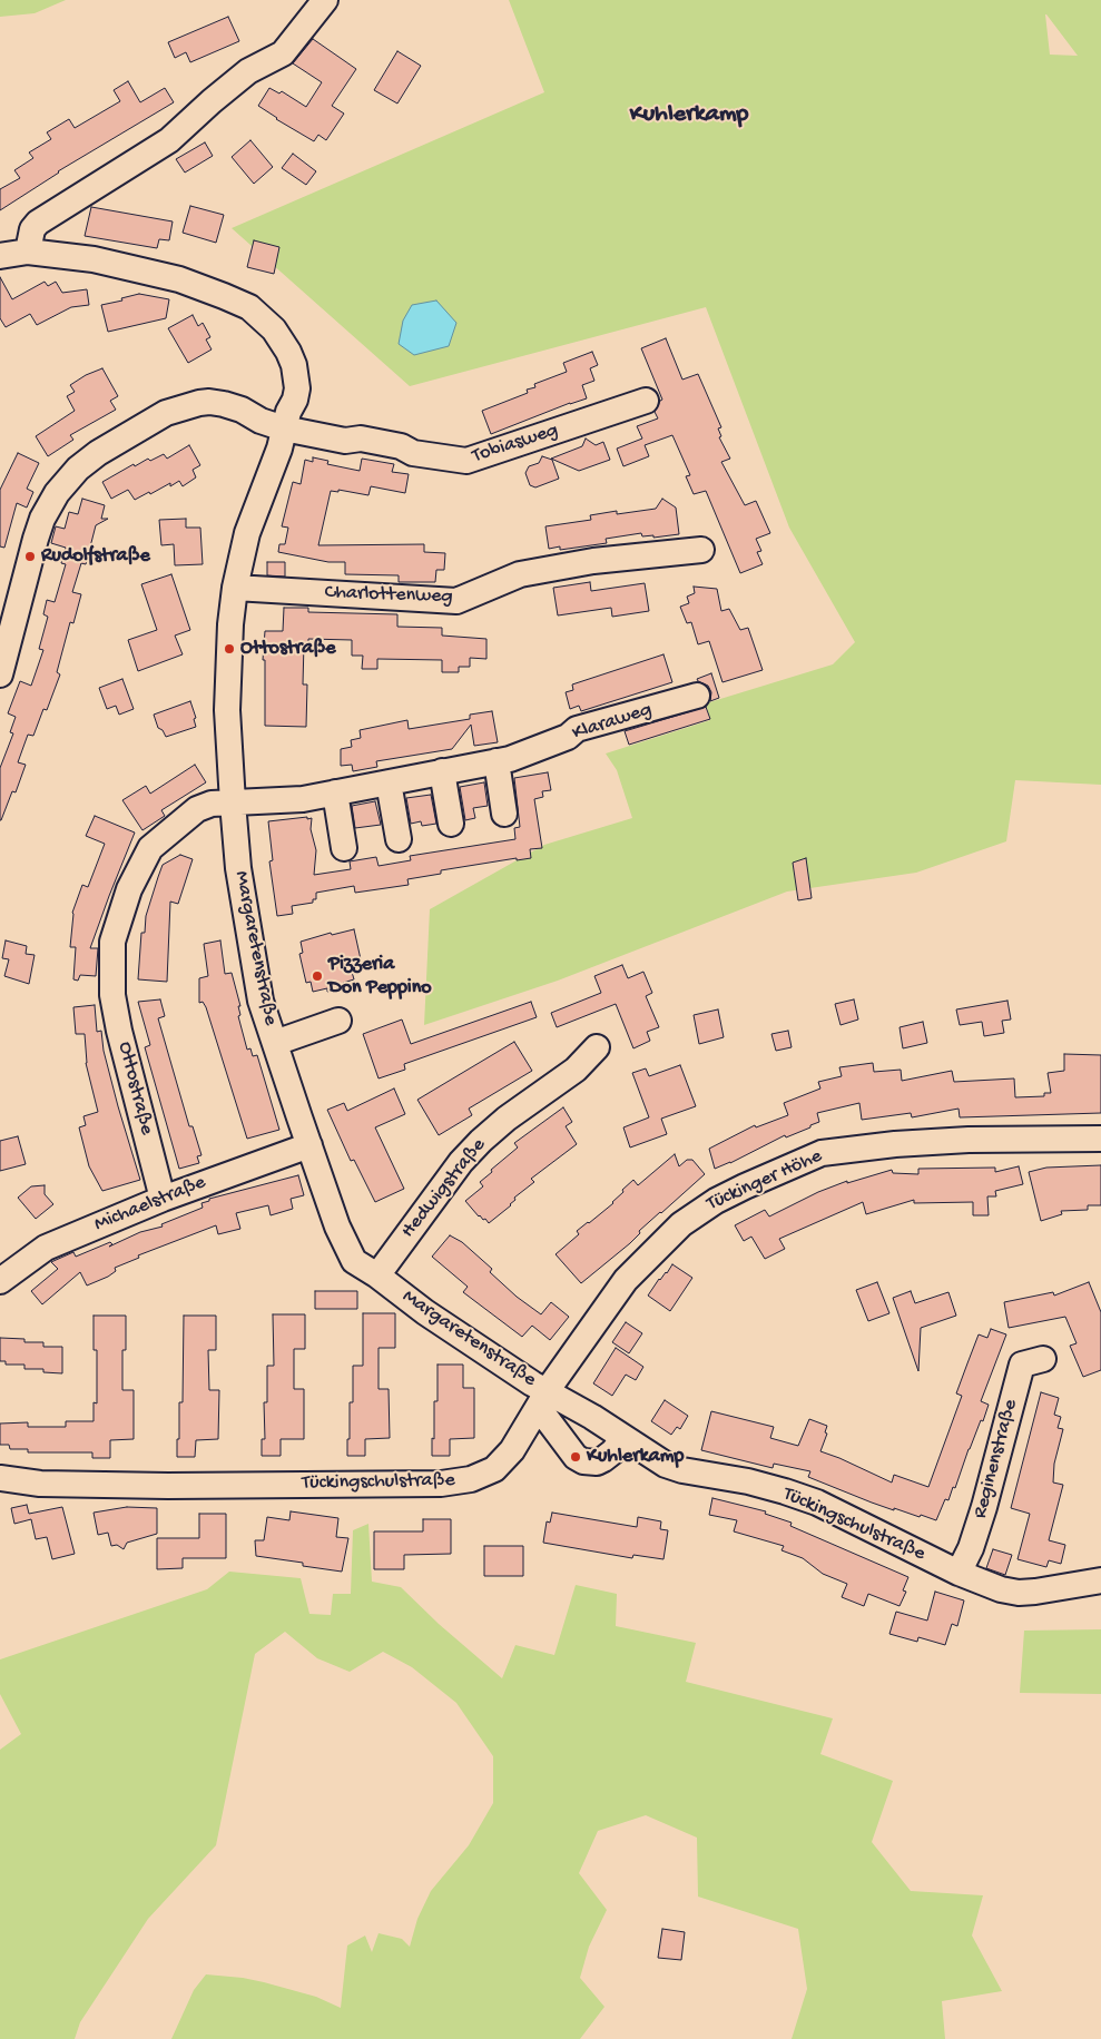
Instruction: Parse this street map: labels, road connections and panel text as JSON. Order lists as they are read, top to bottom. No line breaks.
{"streets":{"street":["Tobiasweg","Charlottenweg","Klaraweg","Margaretenstraße","Ottostraße","Tückinger Höhe","Hedwigstraße","Michaelstraße","Reginenstraße","Tückingschulstraße"]},"crossings":[["Tobiasweg","Margaretenstraße"],["Charlottenweg","Margaretenstraße"],["Klaraweg","Margaretenstraße"],["Klaraweg","Ottostraße"],["Margaretenstraße","Ottostraße"],["Margaretenstraße","Tückinger Höhe"],["Margaretenstraße","Hedwigstraße"],["Margaretenstraße","Michaelstraße"],["Margaretenstraße","Tückingschulstraße"],["Ottostraße","Michaelstraße"],["Tückinger Höhe","Tückingschulstraße"],["Reginenstraße","Tückingschulstraße"]],"districts":["Kuhlerkamp"],"places":["Rudolfstraße","Ottostraße","Pizzeria Don Peppino","Kuhlerkamp"]}
